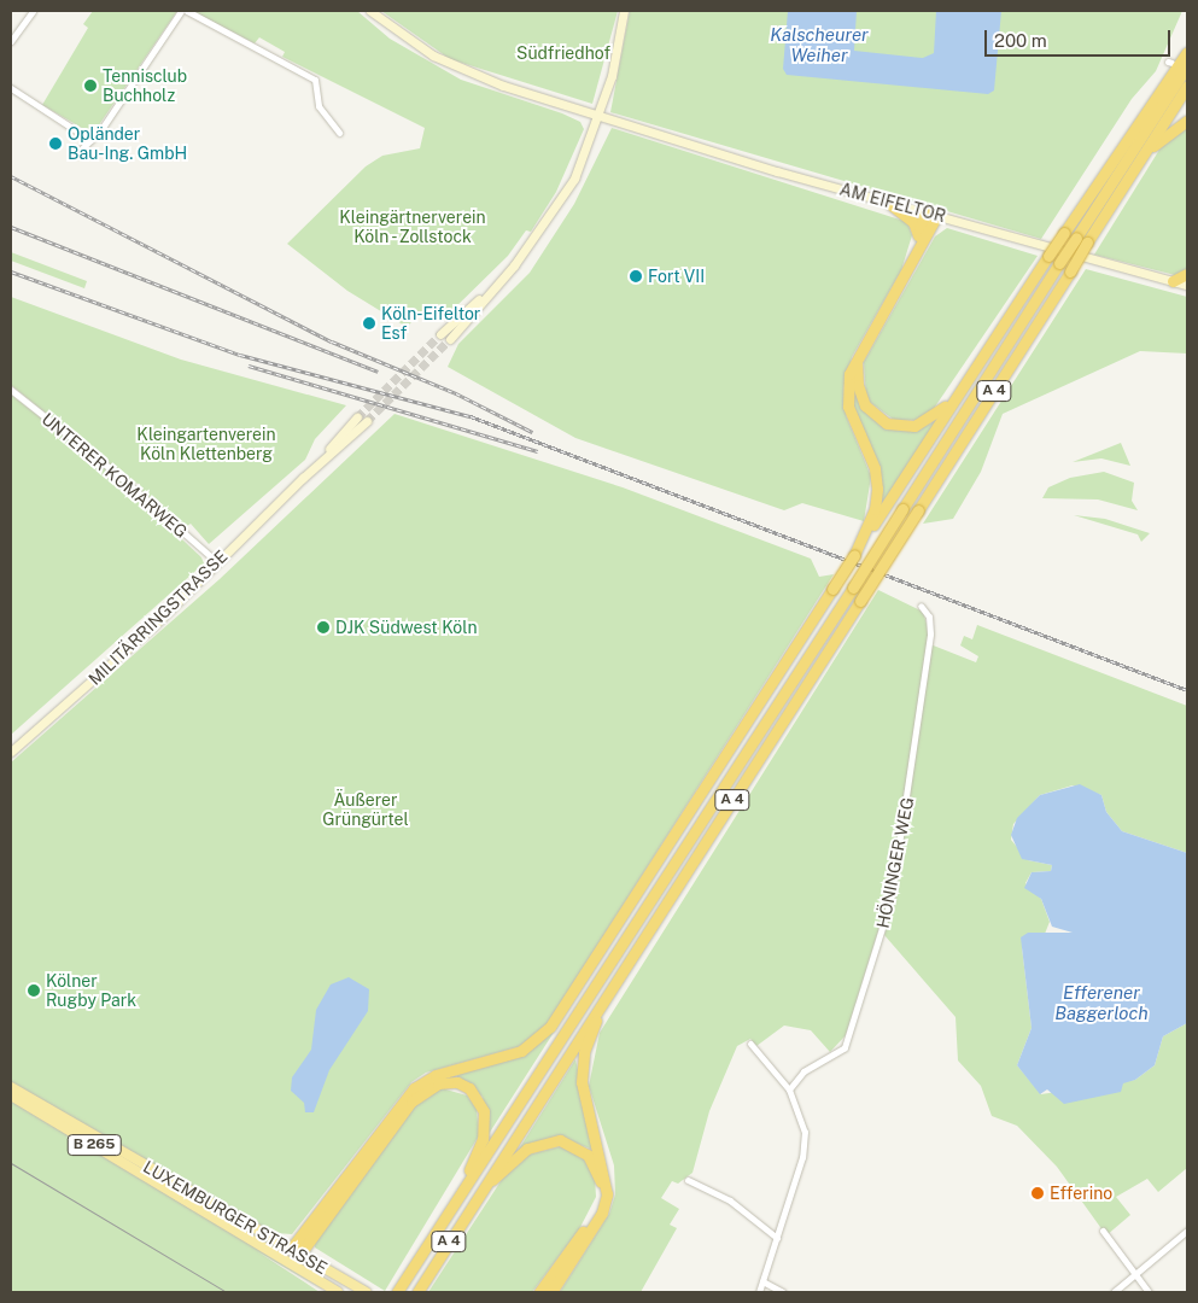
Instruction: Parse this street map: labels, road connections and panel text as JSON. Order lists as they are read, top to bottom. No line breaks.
{"streets":{"highway":["A 4"],"main road":["AM EIFELTOR","MILITÄRRINGSTRASSE","B 265","LUXEMBURGER STRASSE"],"street":["UNTERER KOMARWEG","HÖNINGER WEG"]},"crossings":[["UNTERER KOMARWEG","MILITÄRRINGSTRASSE"]],"water":["Kalscheurer Weiher","Efferener Baggerloch"],"parks":["Südfriedhof","Kleingärtnerverein Köln - Zollstock","Kleingartenverein Köln Klettenberg","Äußerer Grüngürtel"],"places":["Tennisclub Buchholz","Opländer Bau-Ing. GmbH","Fort VII","Köln-Eifeltor Esf","DJK Südwest Köln","Kölner Rugby Park","Efferino"],"scale_bar":"200 m"}
